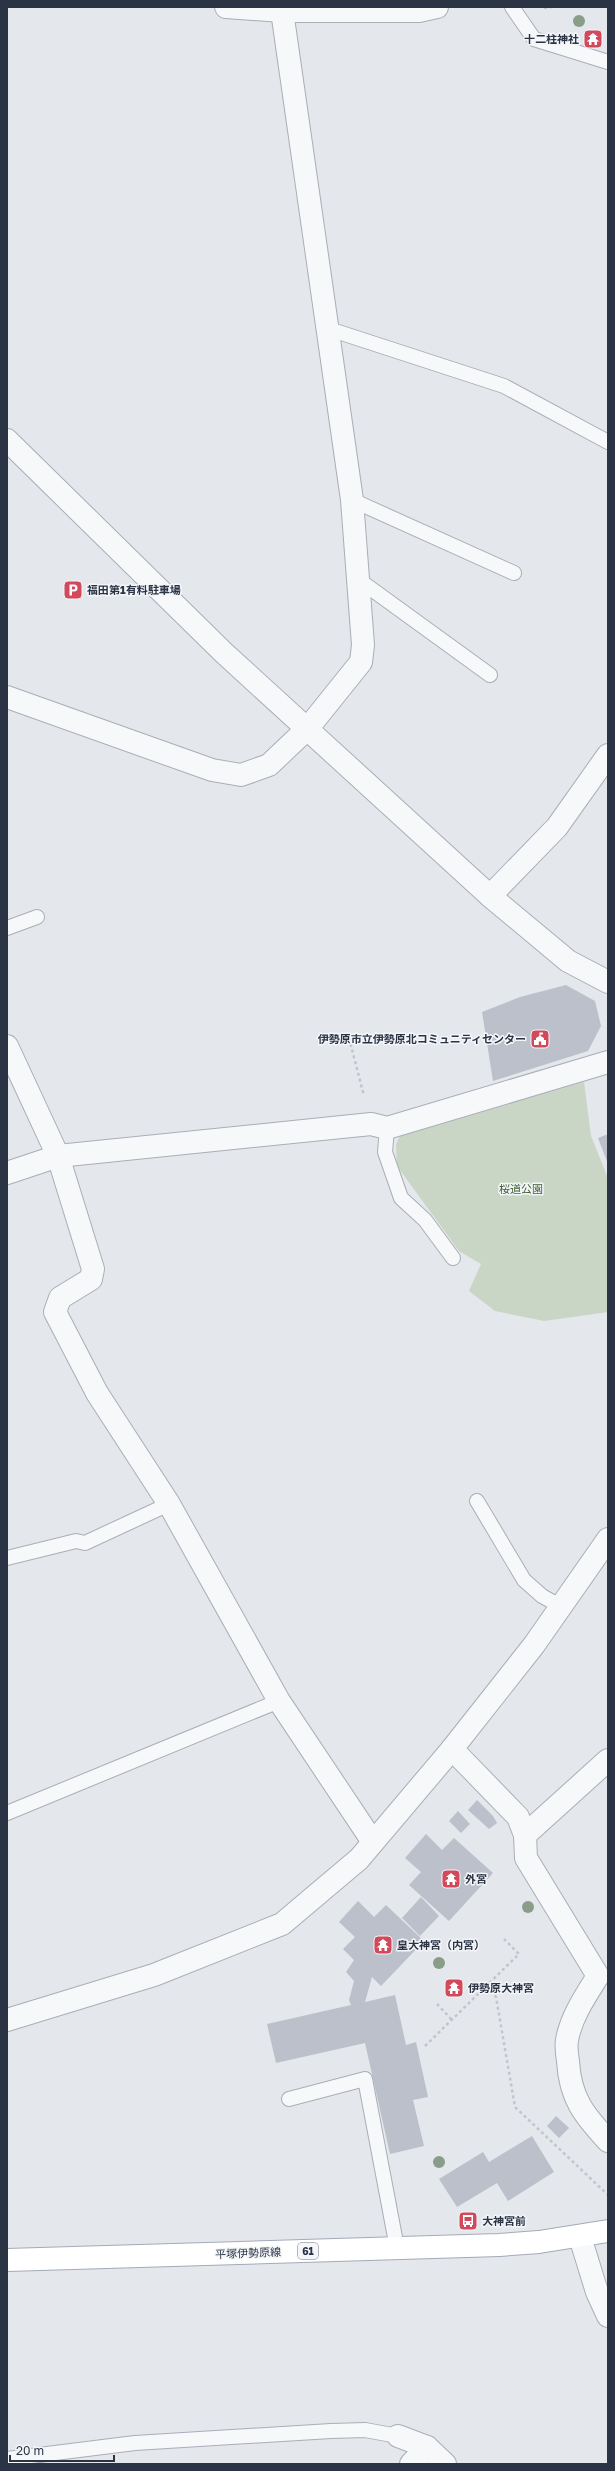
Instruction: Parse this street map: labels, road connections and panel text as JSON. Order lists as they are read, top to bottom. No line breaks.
{"streets":{"main road":["61","平塚伊勢原線"]},"parks":["桜道公園"],"places":{"temple":["十二柱神社","外宮","皇大神宮（内宮）","伊勢原大神宮"],"parking":["福田第1有料駐車場"],"public building":["伊勢原市立伊勢原北コミュニティセンター"],"bus stop":["大神宮前"]},"scale_bar":"20 m"}
